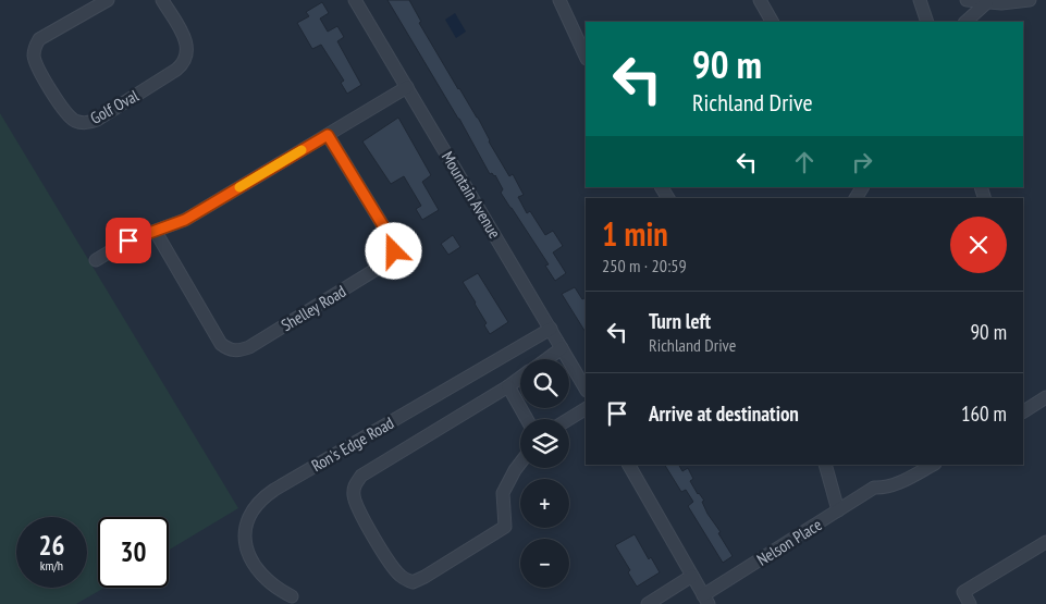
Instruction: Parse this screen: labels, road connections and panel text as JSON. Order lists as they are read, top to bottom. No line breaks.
{"streets":{"street":["Golf Oval","Mountain Avenue","Shelley Road","Ron's Edge Road","Nelson Place"]},"crossings":[["Mountain Avenue","Ron's Edge Road"]],"page":{"turn":["90 m","Richland Drive"],"heading":["1 min","250 m · 20:59"],"list":[{"name":"Turn left","note":"Richland Drive","value":"90 m"},{"name":"Arrive at destination","value":"160 m"}],"map_buttons":["+","−"],"speed":"26 km/h","limit":"30"}}
